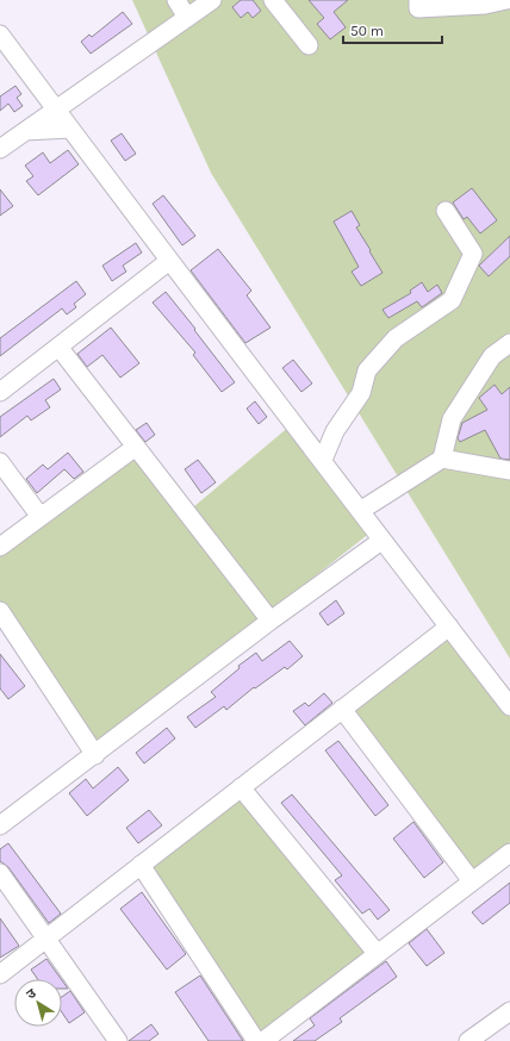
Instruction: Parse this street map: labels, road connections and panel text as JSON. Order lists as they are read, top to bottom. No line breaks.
{"scale_bar":"50 m","north":"top left"}
